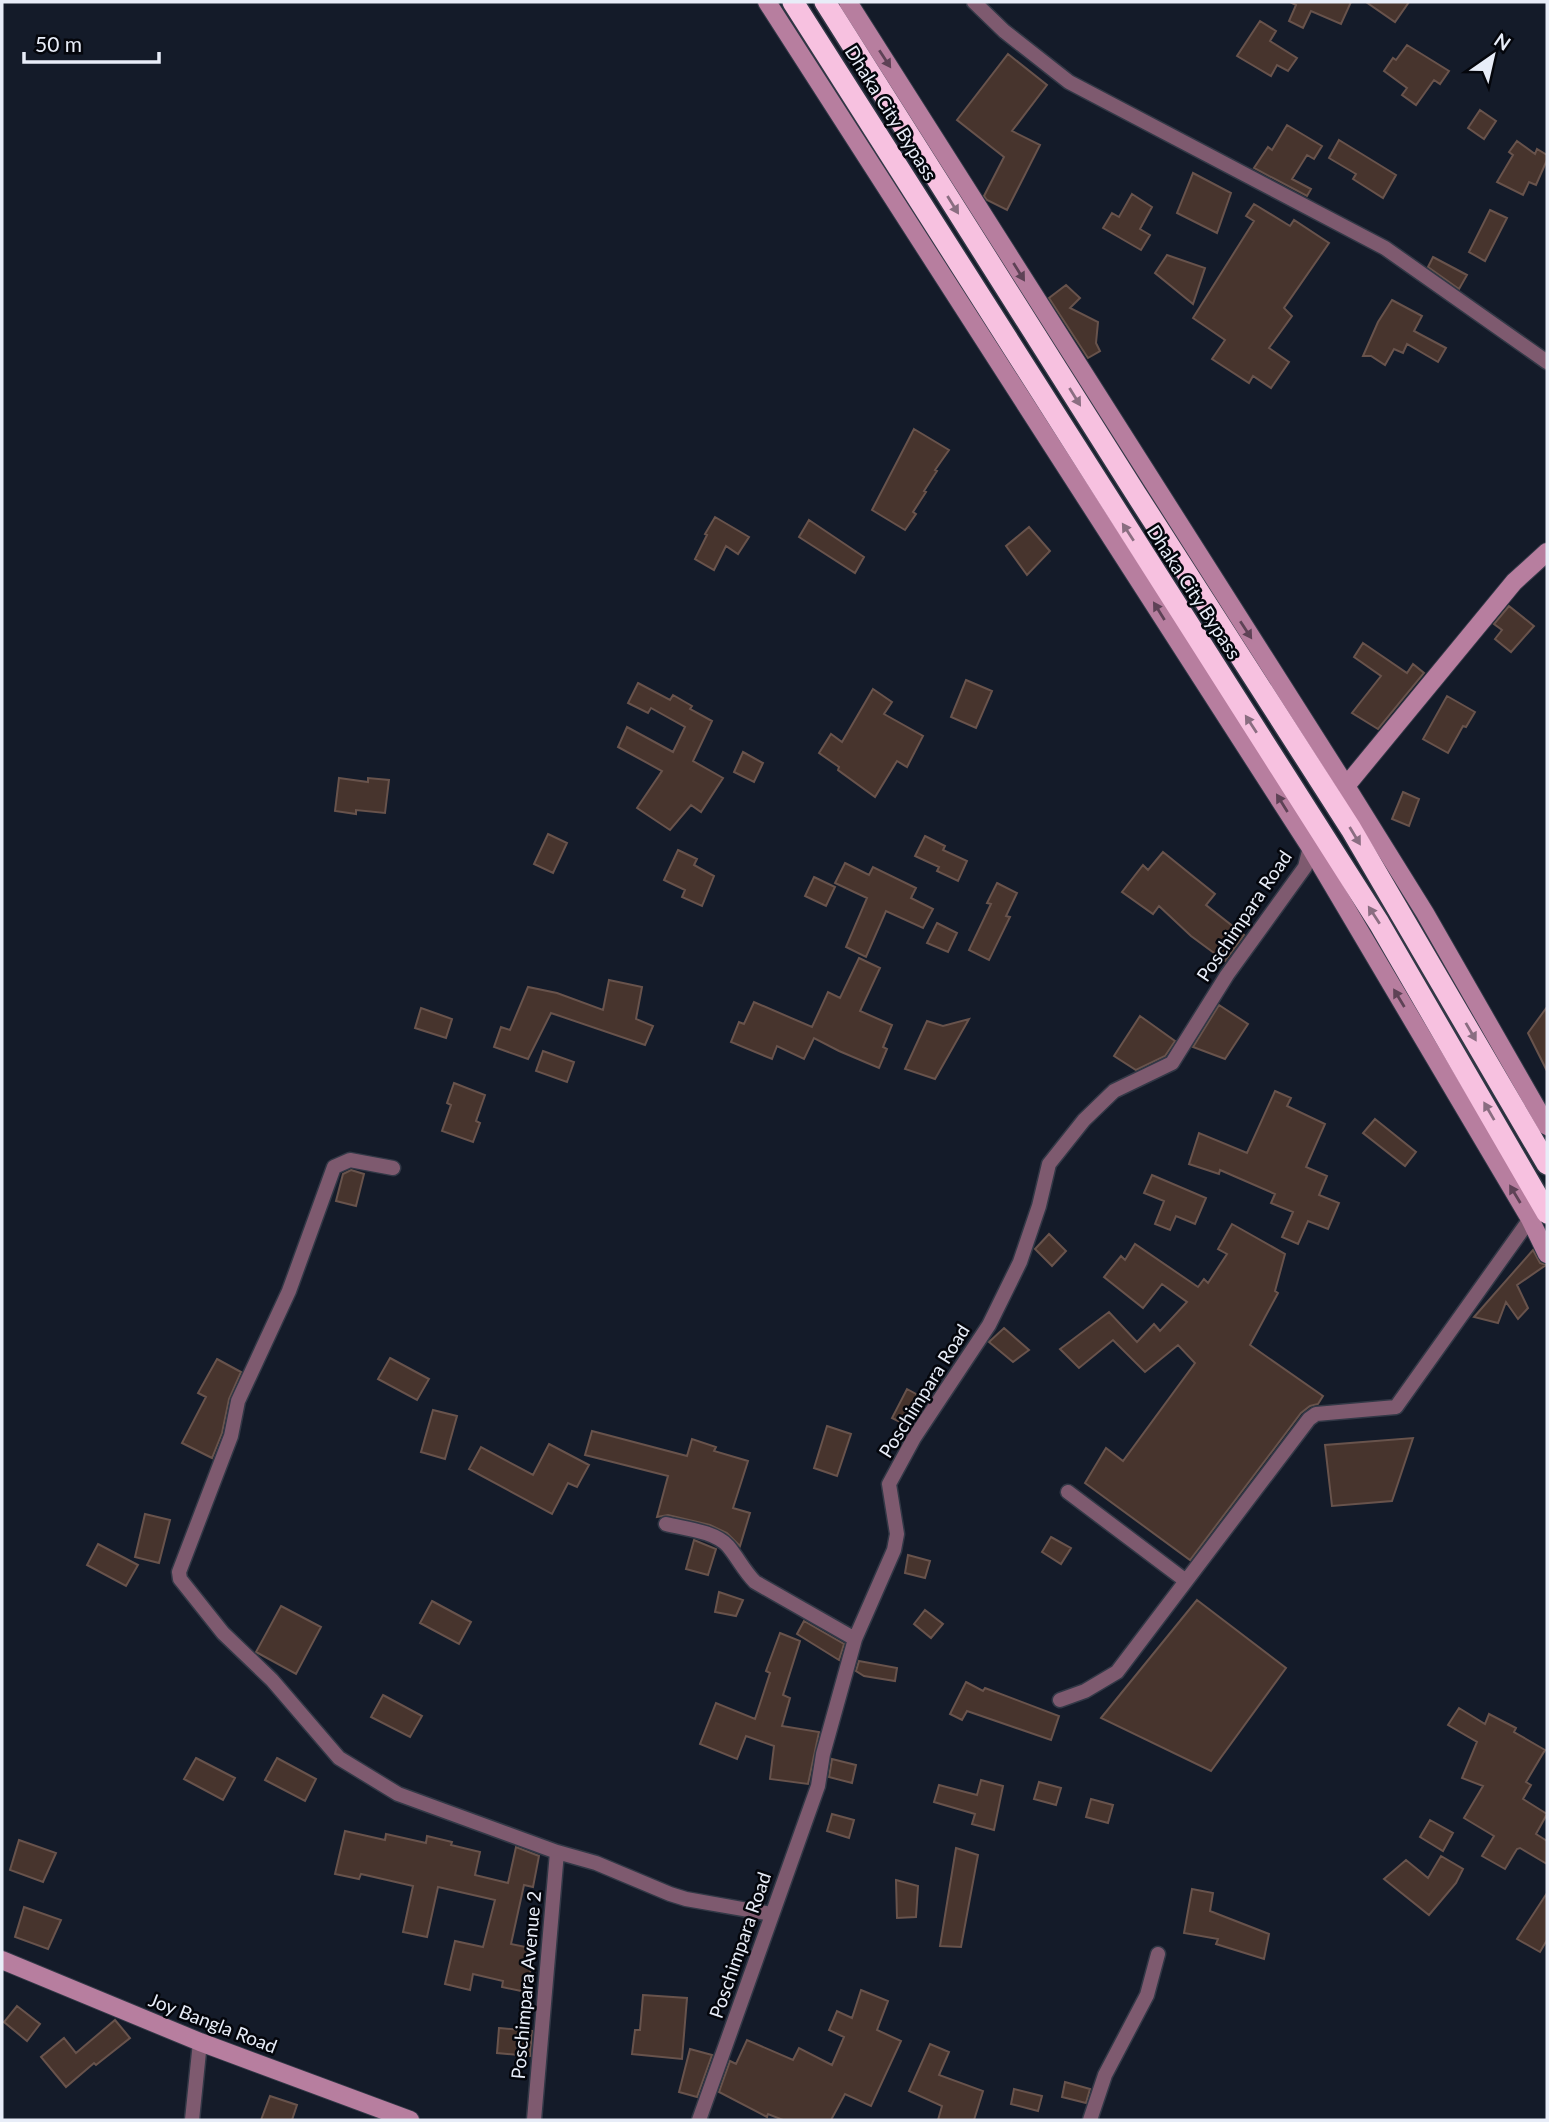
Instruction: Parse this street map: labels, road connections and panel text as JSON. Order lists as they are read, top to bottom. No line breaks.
{"streets":{"highway":["Dhaka City Bypass"],"main road":["Joy Bangla Road"],"street":["Poschimpara Road","Poschimpara Avenue 2"]},"scale_bar":"50 m","north":"top right"}
